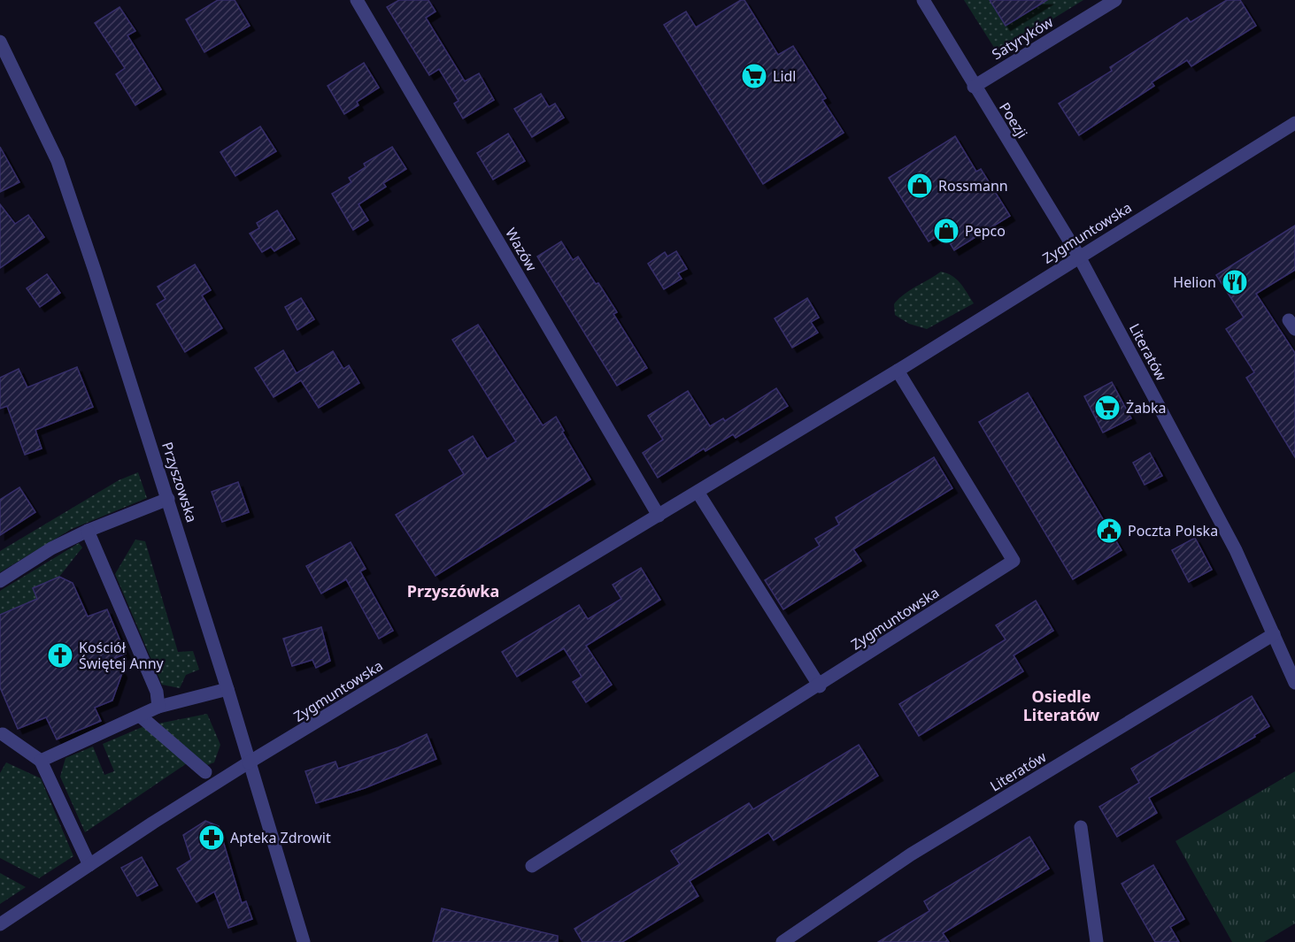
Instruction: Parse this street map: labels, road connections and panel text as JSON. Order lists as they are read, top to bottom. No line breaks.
{"streets":{"street":["Satyryków","Poezji","Zygmuntowska","Wazów","Literatów","Przyszowska"]},"crossings":[["Satyryków","Poezji"],["Poezji","Zygmuntowska"],["Poezji","Literatów"],["Zygmuntowska","Wazów"],["Zygmuntowska","Literatów"],["Zygmuntowska","Przyszowska"]],"districts":["Przyszówka","Osiedle Literatów"],"places":{"supermarket":["Lidl","Żabka"],"shop":["Rossmann","Pepco"],"restaurant":["Helion"],"public building":["Poczta Polska"],"church":["Kościół Świętej Anny"],"pharmacy":["Apteka Zdrowit"]}}
